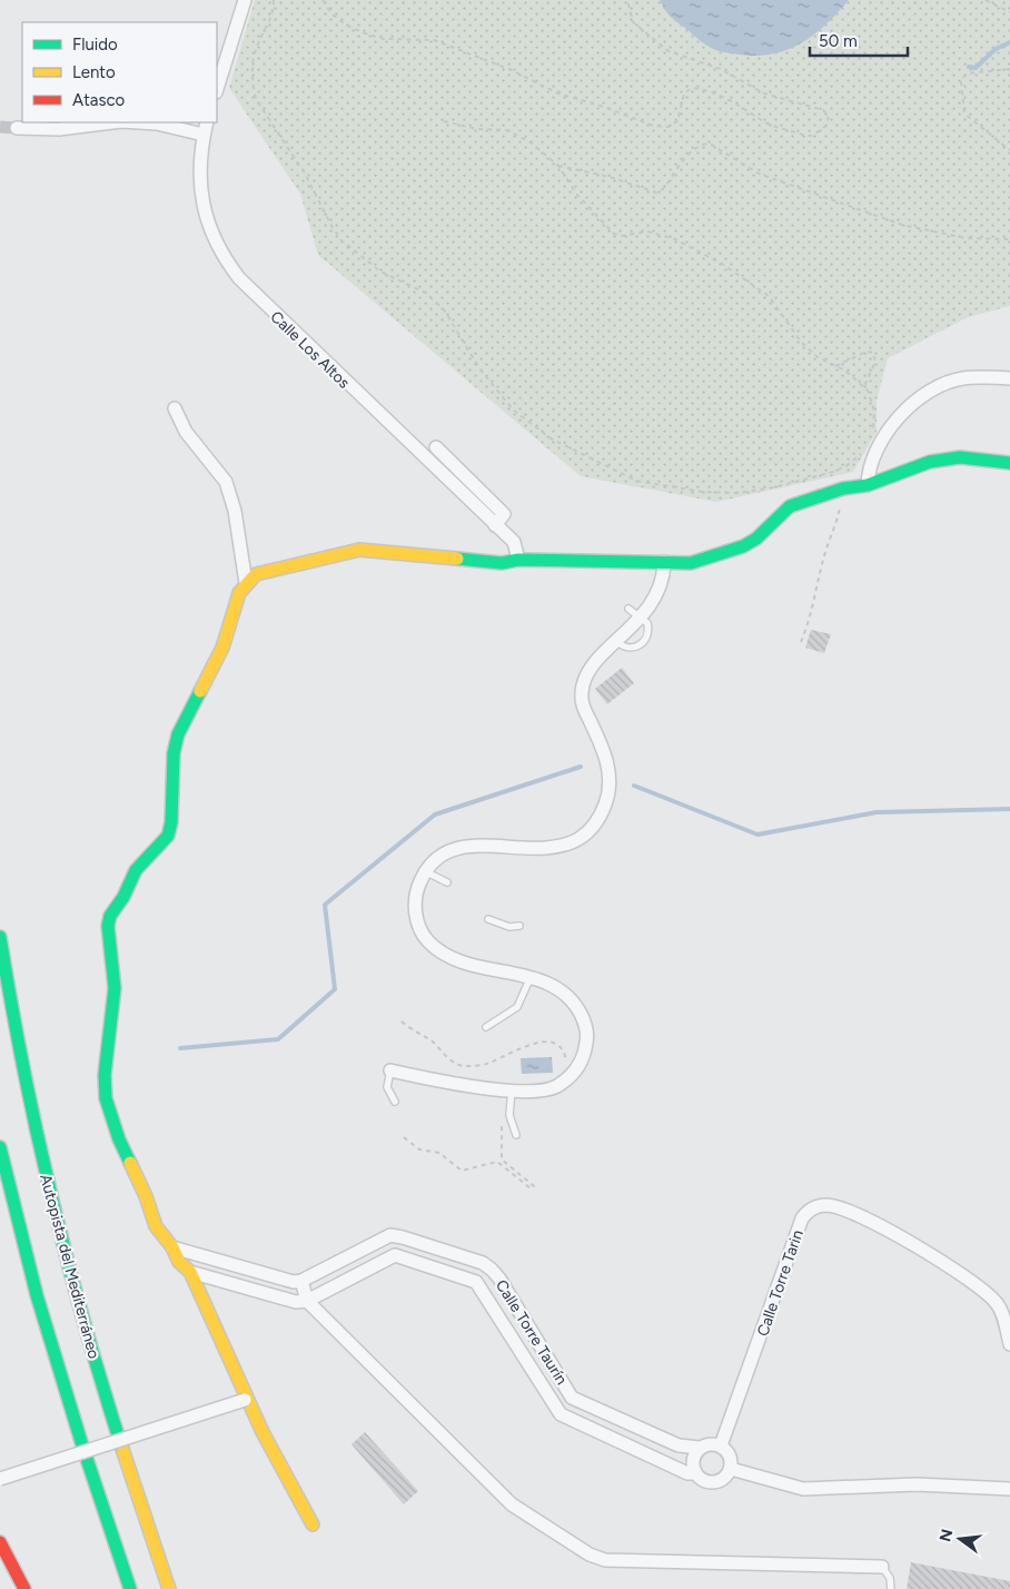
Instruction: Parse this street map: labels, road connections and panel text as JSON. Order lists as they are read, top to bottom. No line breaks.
{"streets":{"main road":["Autopista del Mediterráneo"],"street":["Calle Los Altos","Calle Torre Tarin","Calle Torre Taurín"]},"crossings":[["Calle Torre Tarin","Calle Torre Taurín"]],"legend":["Fluido","Lento","Atasco"],"scale_bar":"50 m","north":"left"}
